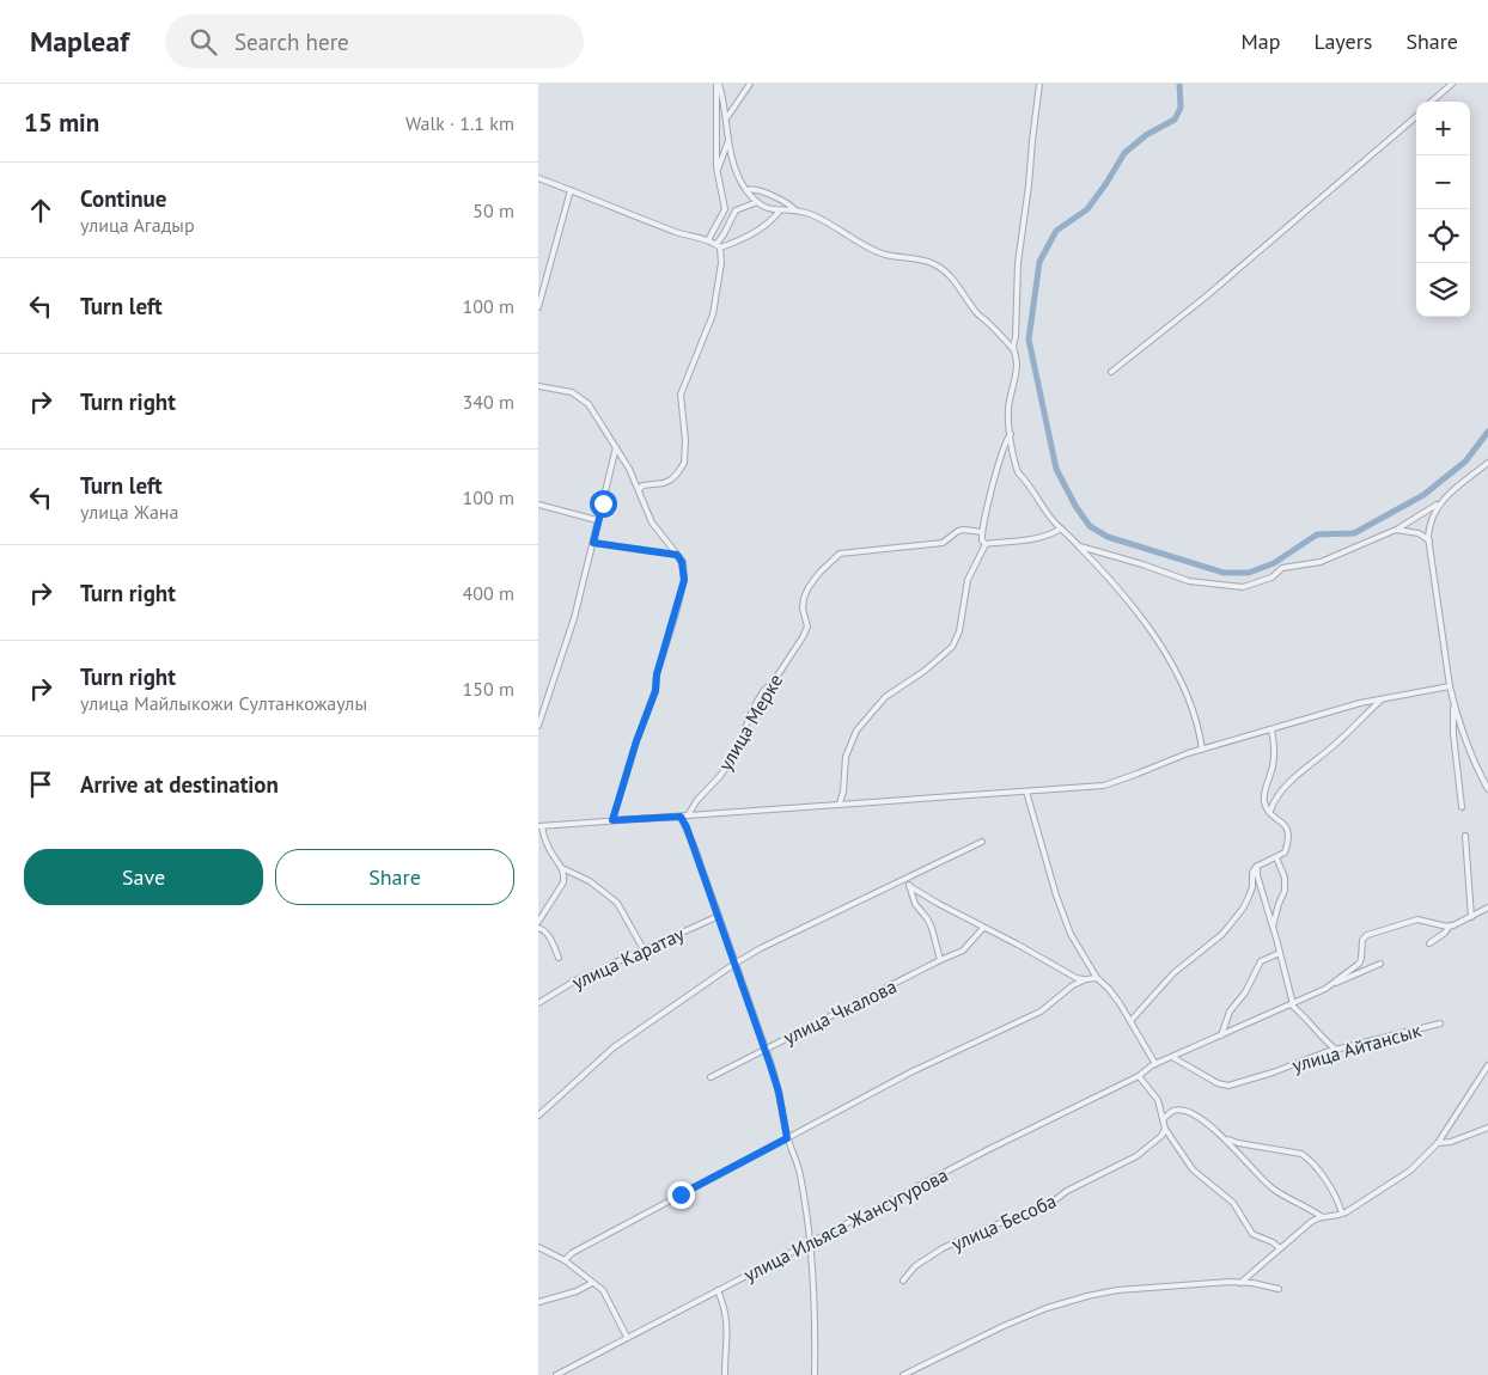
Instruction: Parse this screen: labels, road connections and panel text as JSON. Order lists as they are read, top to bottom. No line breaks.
{"streets":{"street":["улица Мерке","улица Каратау","улица Чкалова","улица Айтансык","улица Бесоба","улица Ильяса Жансугурова"]},"crossings":[["улица Айтансык","улица Ильяса Жансугурова"]],"page":{"header":"Mapleaf","search":"Search here","nav":["Map","Layers","Share"],"heading":["15 min","Walk · 1.1 km"],"map_buttons":["+","−"],"list":[["Continue","улица Агадыр","50 m"],["Turn left","100 m"],["Turn right","340 m"],["Turn left","улица Жана","100 m"],["Turn right","400 m"],["Turn right","улица Майлыкожи Султанкожаулы","150 m"],"Arrive at destination"],"buttons":["Save","Share"]}}
